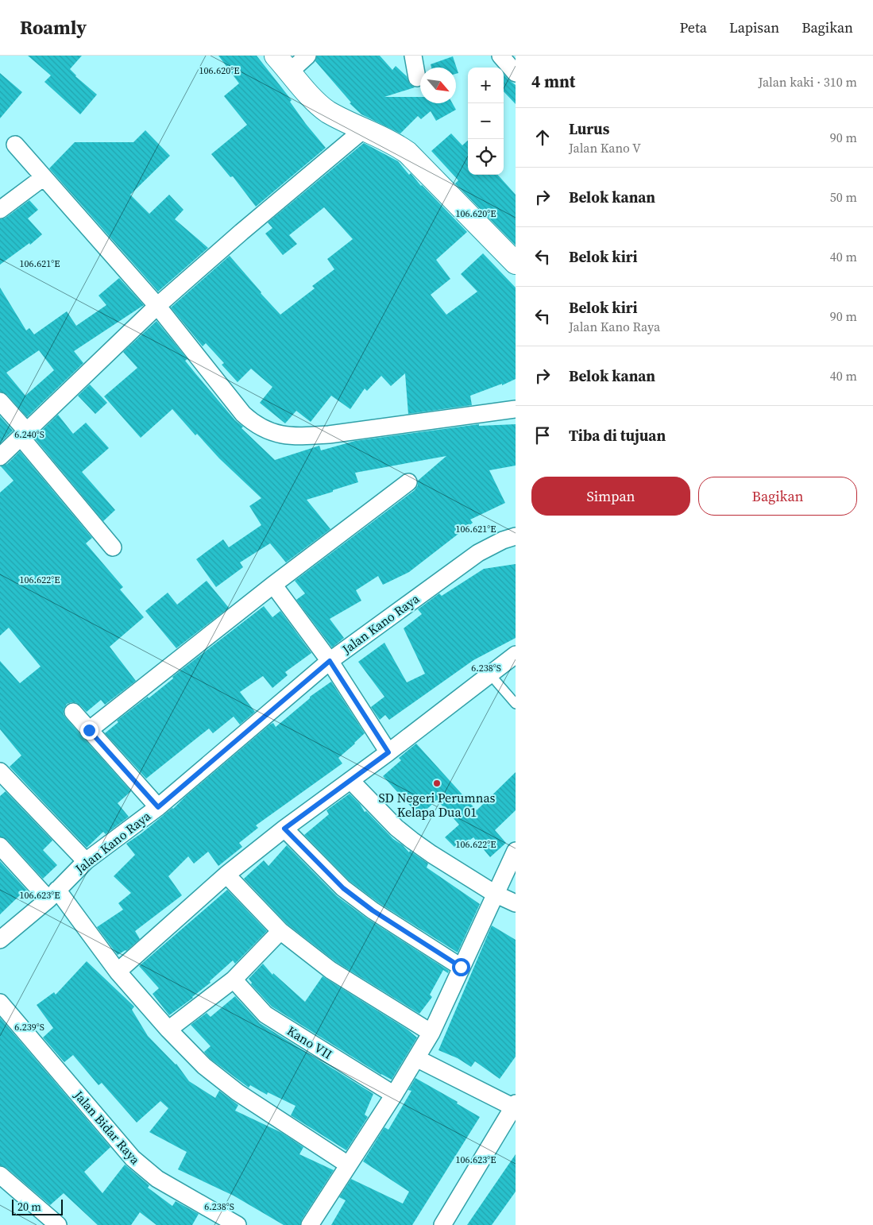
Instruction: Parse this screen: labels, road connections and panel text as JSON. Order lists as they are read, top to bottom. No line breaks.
{"streets":{"street":["Jalan Kano Raya","Kano VII","Jalan Bidar Raya"]},"places":["SD Negeri Perumnas Kelapa Dua 01"],"scale_bar":"20 m","north":"bottom right","page":{"header":"Roamly","nav":["Peta","Lapisan","Bagikan"],"heading":["4 mnt","Jalan kaki · 310 m"],"map_buttons":["+","−"],"list":[["Lurus","Jalan Kano V","90 m"],["Belok kanan","50 m"],["Belok kiri","40 m"],["Belok kiri","Jalan Kano Raya","90 m"],["Belok kanan","40 m"],"Tiba di tujuan"],"buttons":["Simpan","Bagikan"],"scale":"20 m"},"coordinates":["106.620°E","106.621°E","6.240°S","106.622°E","6.238°S","106.623°E","6.239°S"]}
